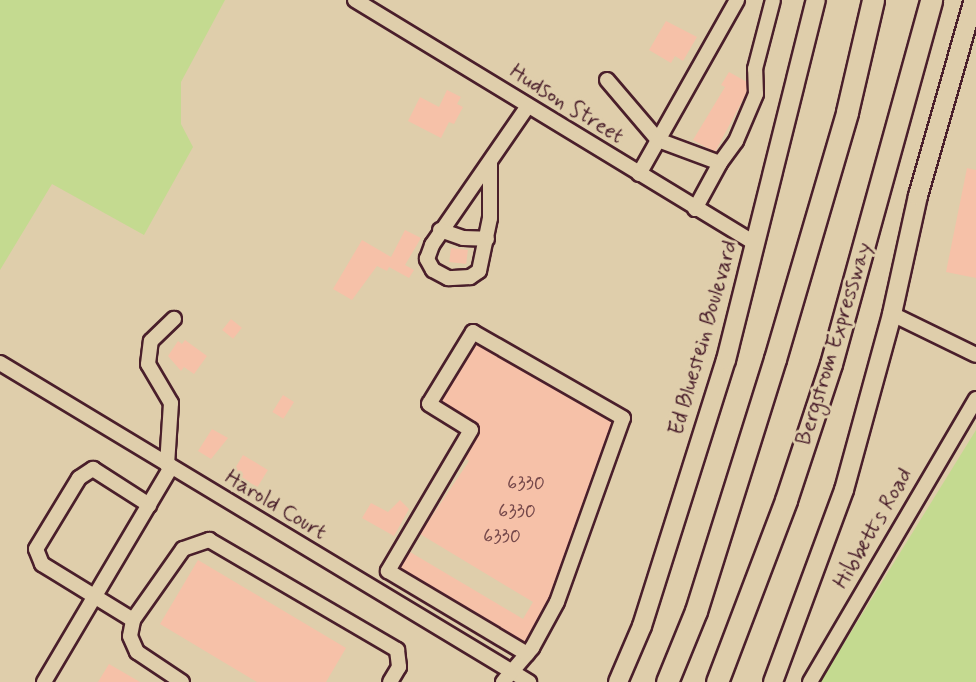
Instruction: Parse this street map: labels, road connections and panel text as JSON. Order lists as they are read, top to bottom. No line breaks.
{"streets":{"highway":["Bergstrom Expressway"],"main road":["Ed Bluestein Boulevard"],"street":["Hudson Street","Harold Court","Hibbetts Road"]},"crossings":[["Hudson Street","Ed Bluestein Boulevard"]],"house_numbers":["6330","6330","6330"]}
